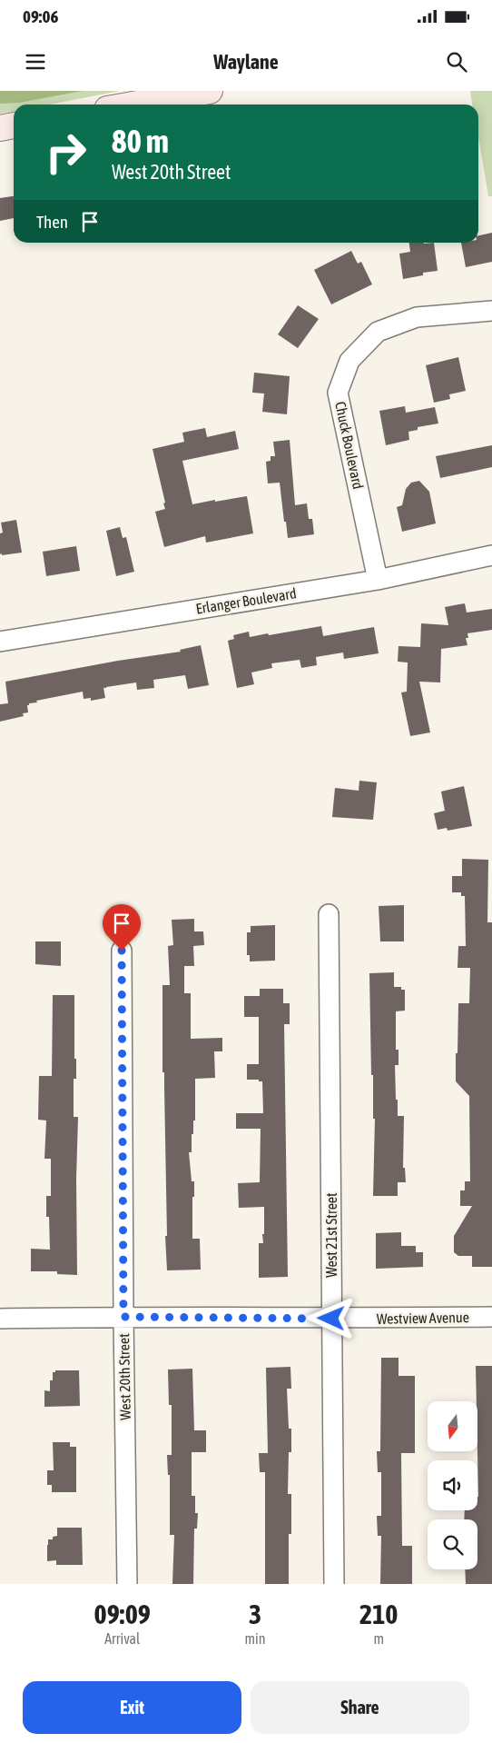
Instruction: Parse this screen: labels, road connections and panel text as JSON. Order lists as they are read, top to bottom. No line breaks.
{"streets":{"street":["Chuck Boulevard","Erlanger Boulevard","West 21st Street","Westview Avenue","West 20th Street"]},"crossings":[["Chuck Boulevard","Erlanger Boulevard"],["West 21st Street","Westview Avenue"],["Westview Avenue","West 20th Street"]],"north":"bottom","page":{"status":"09:06","header":"Waylane","turn":["80 m","West 20th Street"],"then":"Then","eta":["09:09","Arrival","3","min","210","m"],"buttons":["Exit","Share"]}}
